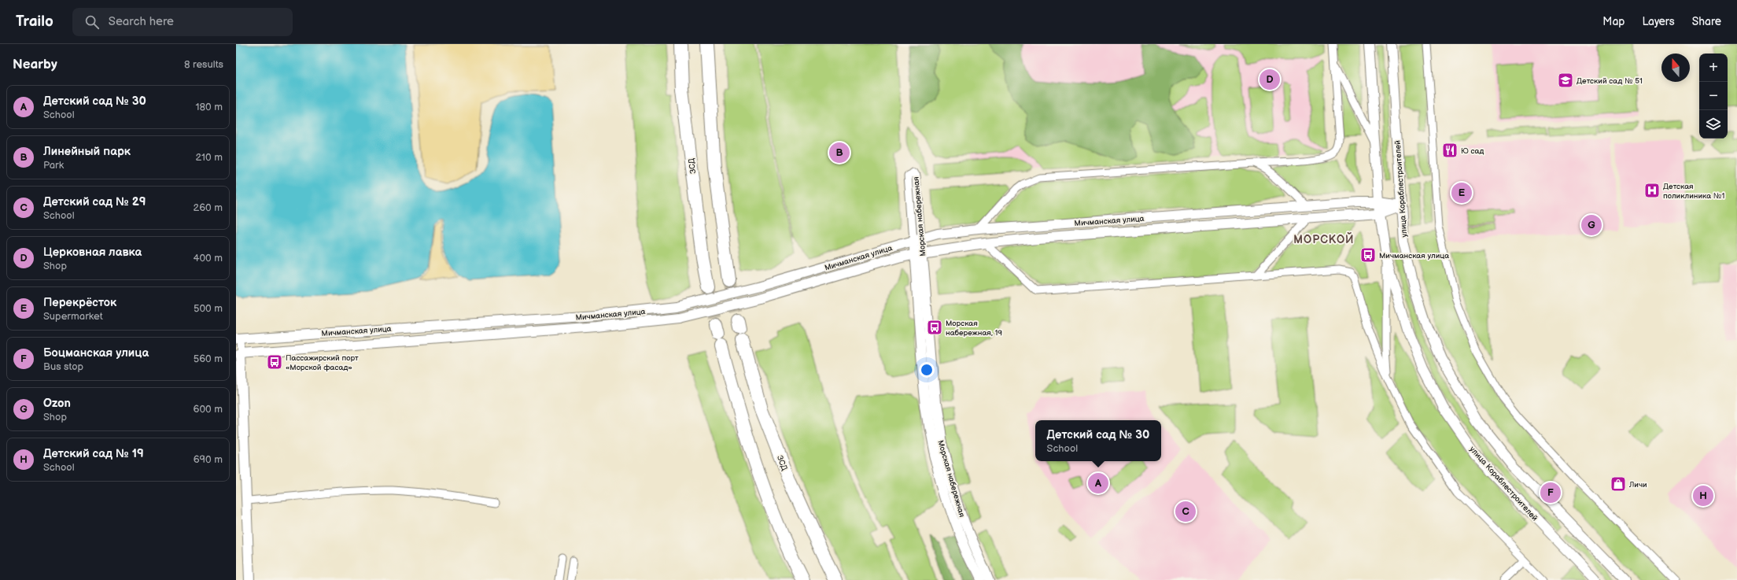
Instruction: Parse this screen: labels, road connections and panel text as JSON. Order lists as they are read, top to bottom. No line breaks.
{"streets":{"highway":["ЗСД"],"main road":["улица Кораблестроителей","Морская набережная","Мичманская улица"]},"crossings":[["улица Кораблестроителей","Мичманская улица"],["Морская набережная","Мичманская улица"]],"districts":["МОРСКОЙ"],"places":{"school or university":["Детский сад № 51"],"restaurant":["Ю сад"],"hospital":["Детская поликлиника №1"],"bus stop":["Мичманская улица","Морская набережная, 19","Пассажирский порт «Морской фасад»"],"shop":["Личи"]},"north":"top","page":{"header":"Trailo","search":"Search here","nav":["Map","Layers","Share"],"heading":["Nearby","8 results"],"map_buttons":["+","−"],"pins":["D","B","E","G","A","F","H","C"],"list":[{"mark":"A","name":"Детский сад № 30","note":"School","value":"180 m"},{"mark":"B","name":"Линейный парк","note":"Park","value":"210 m"},{"mark":"C","name":"Детский сад № 29","note":"School","value":"260 m"},{"mark":"D","name":"Церковная лавка","note":"Shop","value":"400 m"},{"mark":"E","name":"Перекрёсток","note":"Supermarket","value":"500 m"},{"mark":"F","name":"Боцманская улица","note":"Bus stop","value":"560 m"},{"mark":"G","name":"Ozon","note":"Shop","value":"600 m"},{"mark":"H","name":"Детский сад № 19","note":"School","value":"690 m"}],"popup":["Детский сад № 30","School"]}}
